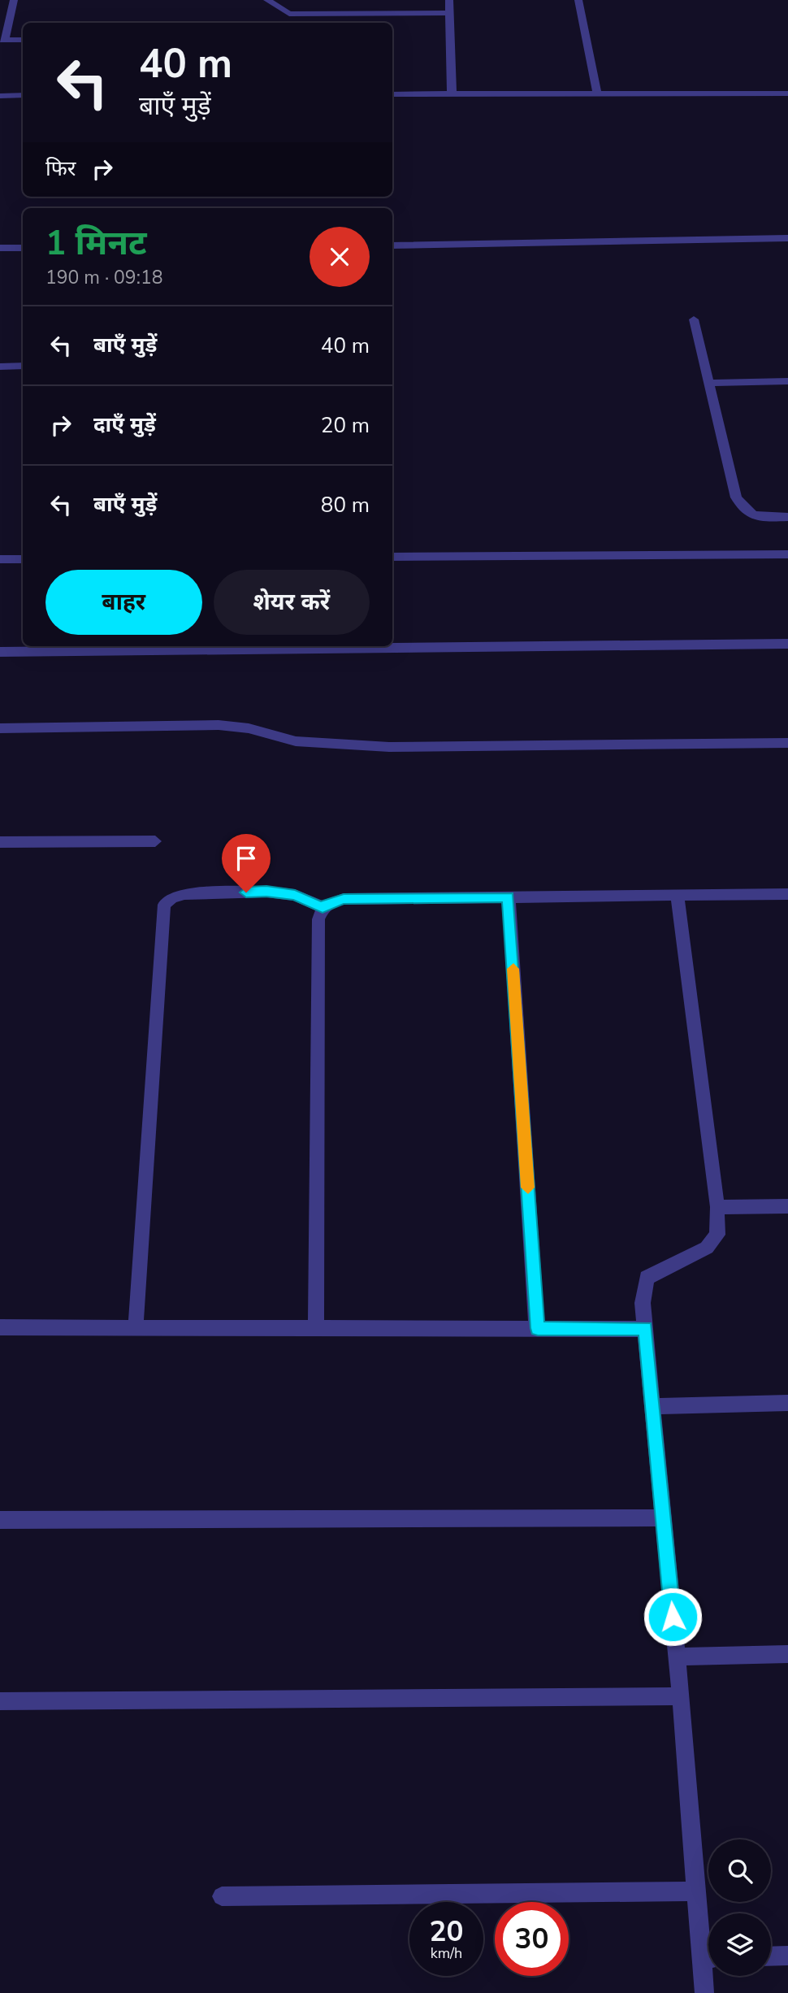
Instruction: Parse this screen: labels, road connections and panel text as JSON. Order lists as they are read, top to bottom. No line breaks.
{"page":{"turn":["40 m","बाएँ मुड़ें"],"then":"फिर","heading":["1 मिनट","190 m · 09:18"],"list":[{"name":"बाएँ मुड़ें","value":"40 m"},{"name":"दाएँ मुड़ें","value":"20 m"},{"name":"बाएँ मुड़ें","value":"80 m"}],"buttons":["बाहर","शेयर करें"],"speed":"20 km/h","limit":"30"}}
